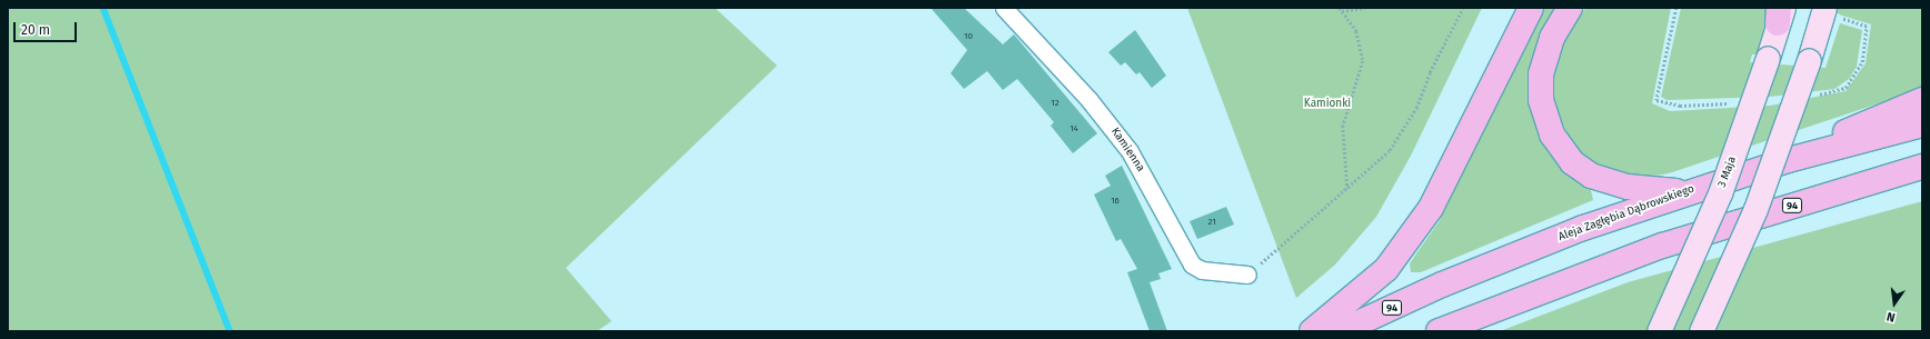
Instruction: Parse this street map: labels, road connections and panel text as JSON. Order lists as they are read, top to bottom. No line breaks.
{"streets":{"main road":["3 Maja","94","Aleja Zagłębia Dąbrowskiego"],"street":["Kamienna"]},"parks":["Kamionki"],"house_numbers":["10","12","14","16","21"],"scale_bar":"20 m","north":"bottom"}
